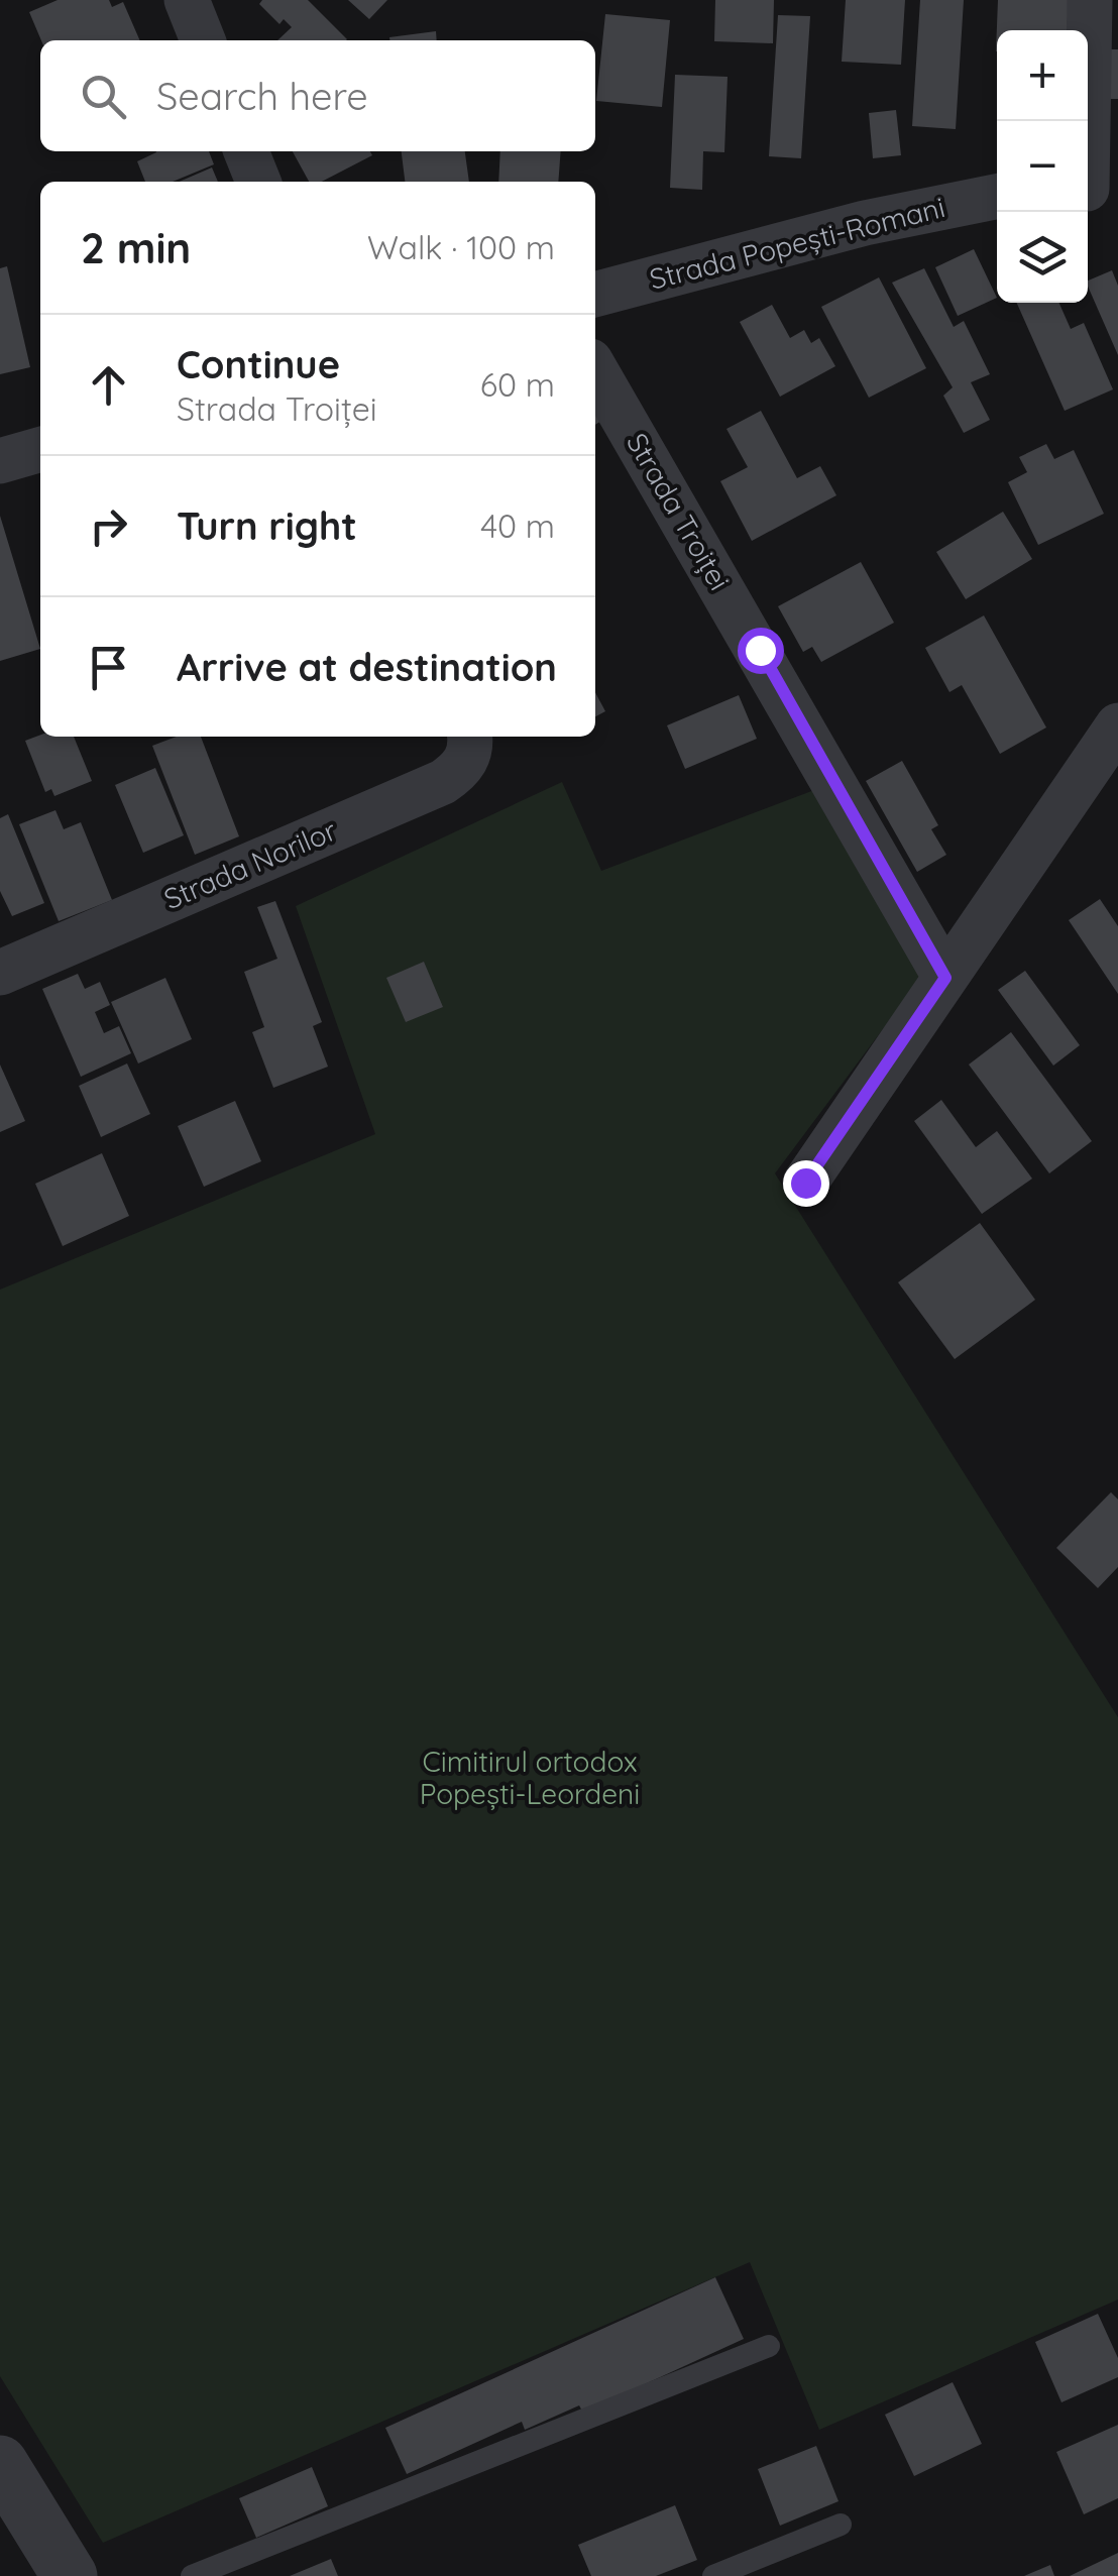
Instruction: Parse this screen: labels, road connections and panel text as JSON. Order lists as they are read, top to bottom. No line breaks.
{"streets":{"street":["Strada Popești-Romani","Strada Troiței","Strada Norilor"]},"parks":["Cimitirul ortodox Popești-Leordeni"],"page":{"map_buttons":["+","−"],"search":"Search here","heading":["2 min","Walk · 100 m"],"list":[["Continue","Strada Troiței","60 m"],["Turn right","40 m"],"Arrive at destination"]}}
